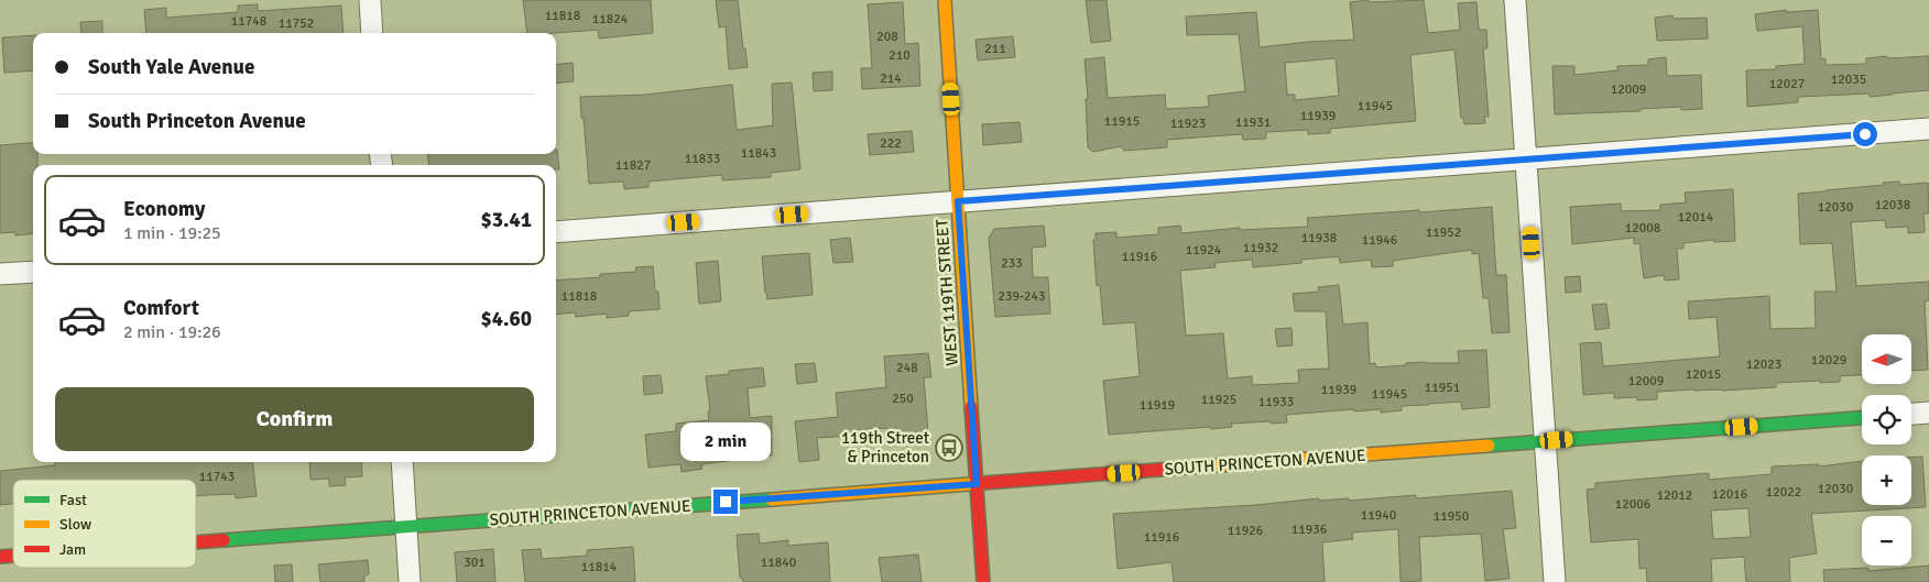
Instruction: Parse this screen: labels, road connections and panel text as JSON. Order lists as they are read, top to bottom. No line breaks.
{"streets":{"street":["WEST 119TH STREET","SOUTH PRINCETON AVENUE"]},"crossings":[["WEST 119TH STREET","SOUTH PRINCETON AVENUE"]],"places":{"bus stop":["119th Street & Princeton"]},"house_numbers":["11818","11824","11748","11752","208","211","210","214","12035","12027","12009","11945","11939","11915","11931","11923","222","11843","11833","11827","12038","12030","12014","12008","11952","11938","11946","11932","11924","11916","233","11818","239-243","12029","12023","248","12015","12009","11951","11939","11945","250","11925","11933","11919","11743","12030","12022","12016","12012","12006","11940","11950","11936","11926","11916","301","11840","11814"],"legend":["Fast","Slow","Jam"],"north":"left","page":{"banner":["South Yale Avenue","South Princeton Avenue"],"list":[{"name":"Economy","note":"1 min · 19:25","value":"$3.41"},{"name":"Comfort","note":"2 min · 19:26","value":"$4.60"}],"map_buttons":["+","−"],"buttons":"Confirm","bubble":"2 min"}}
